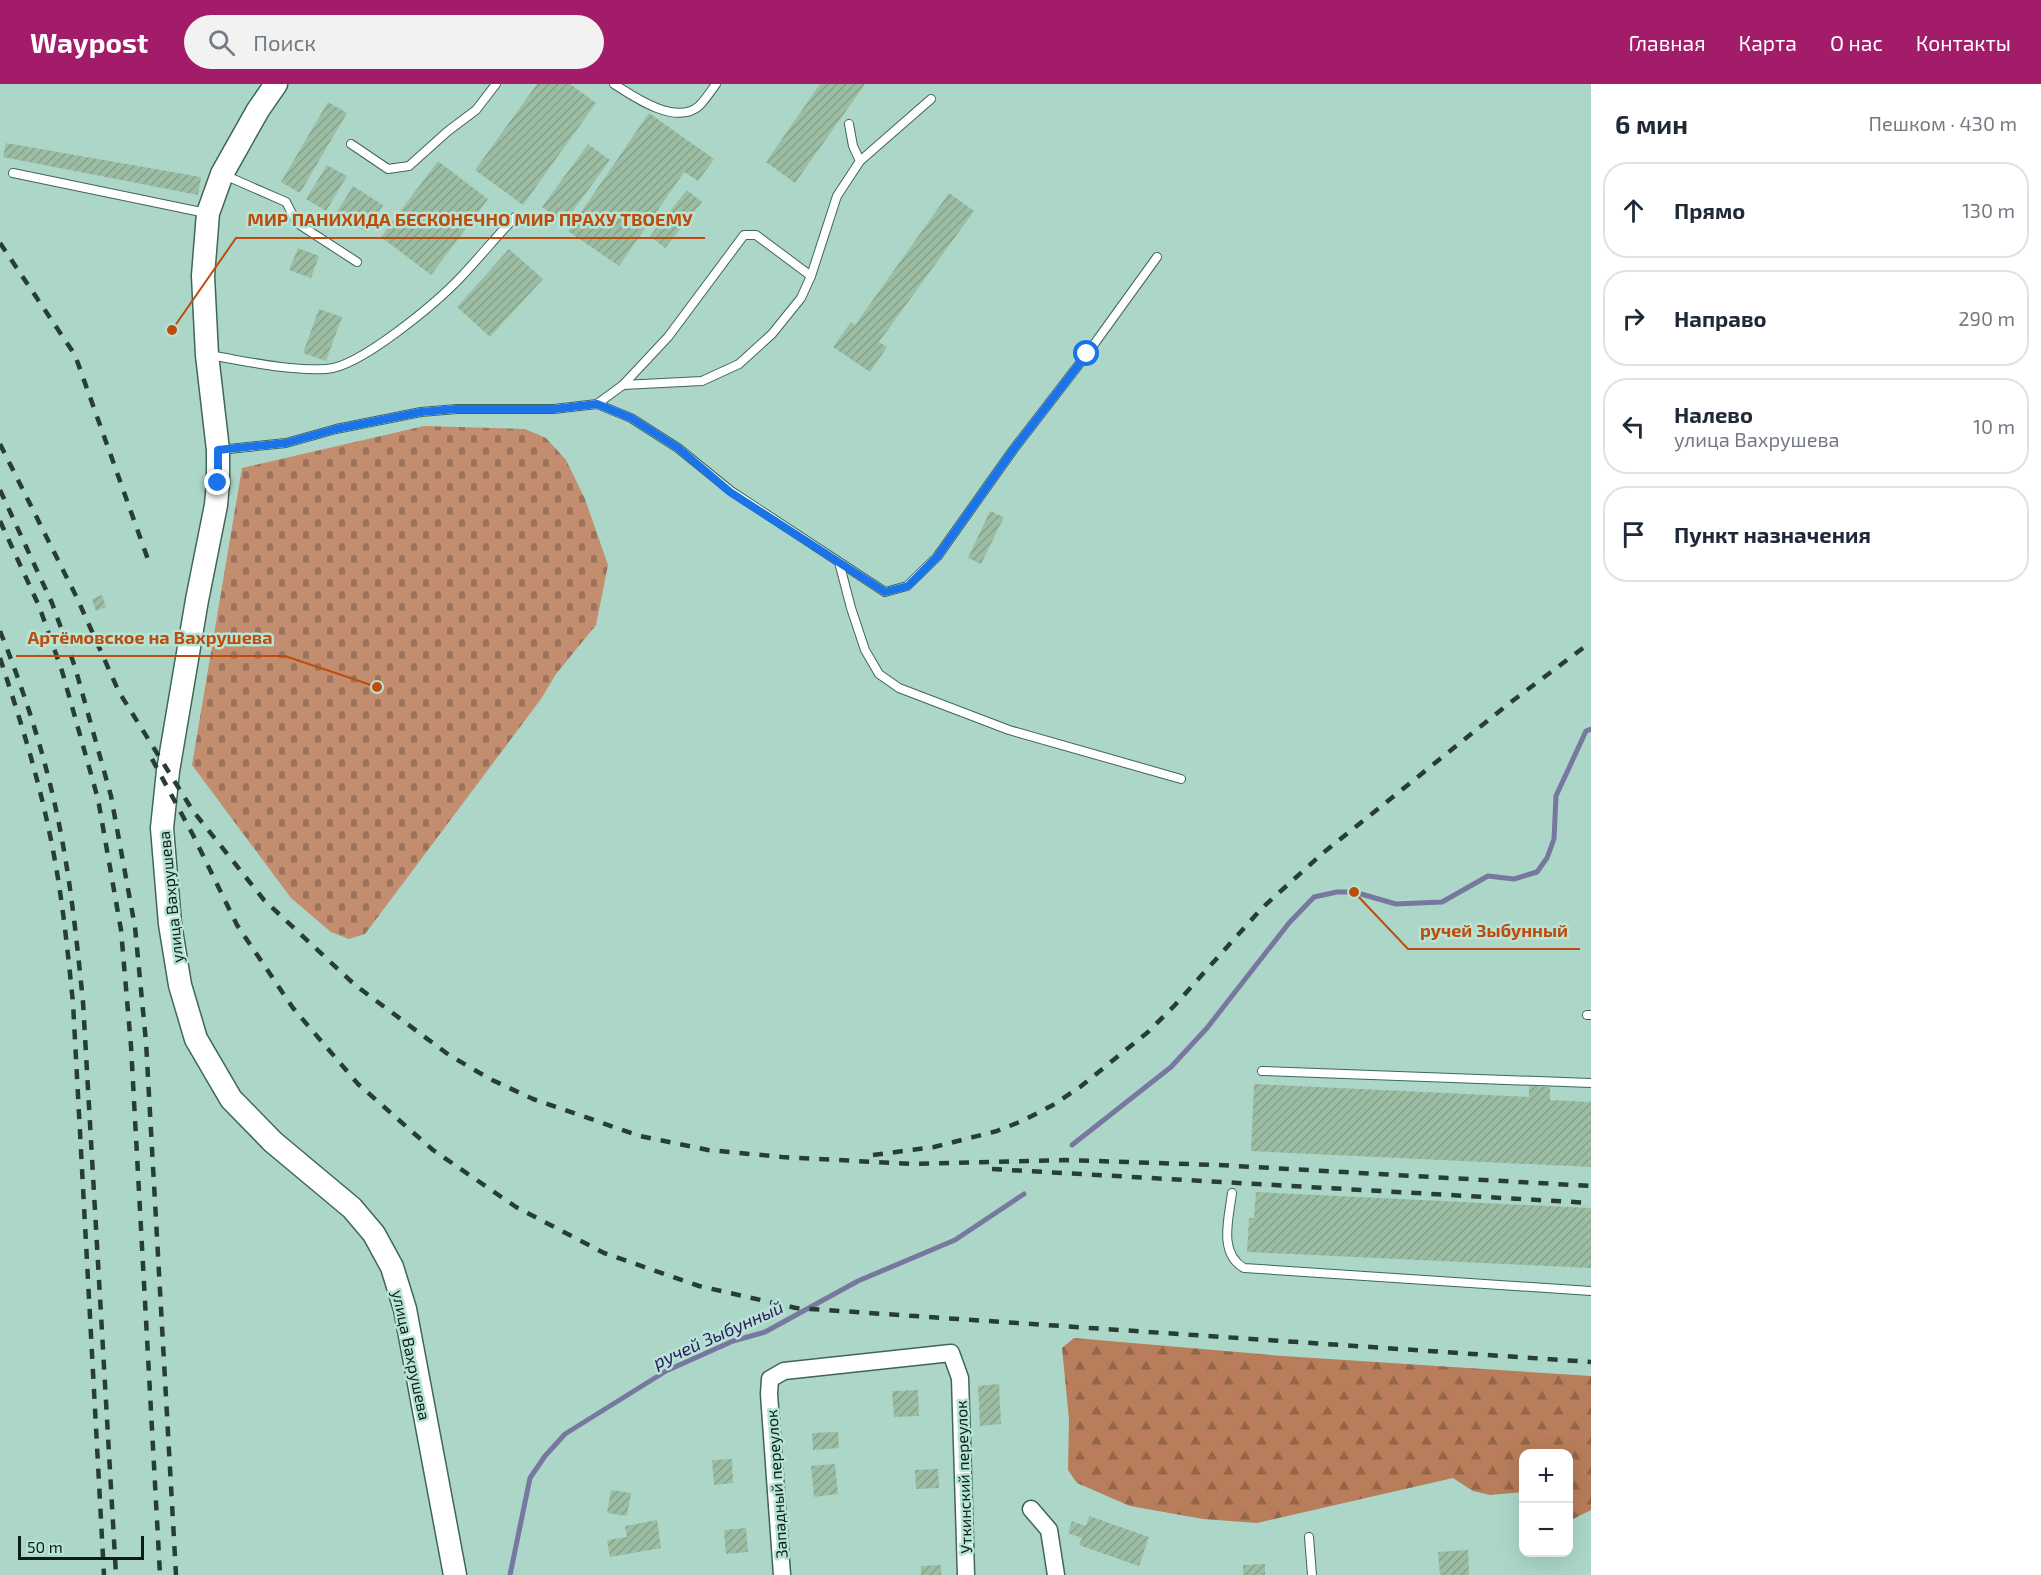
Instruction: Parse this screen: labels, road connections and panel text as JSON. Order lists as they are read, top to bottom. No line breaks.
{"streets":{"main road":["улица Вахрушева"],"street":["Уткинский переулок","Западный переулок"]},"crossings":[["Уткинский переулок","Западный переулок"]],"water":["ручей Зыбунный"],"places":["МИР ПАНИХИДА БЕСКОНЕЧНО МИР ПРАХУ ТВОЕМУ","Артёмовское на Вахрушева","ручей Зыбунный"],"scale_bar":"50 m","page":{"header":"Waypost","search":"Поиск","nav":["Главная","Карта","О нас","Контакты"],"heading":["6 мин","Пешком · 430 m"],"list":[["Прямо","130 m"],["Направо","290 m"],["Налево","улица Вахрушева","10 m"],"Пункт назначения"],"map_buttons":["+","−"],"scale":"50 m"}}
